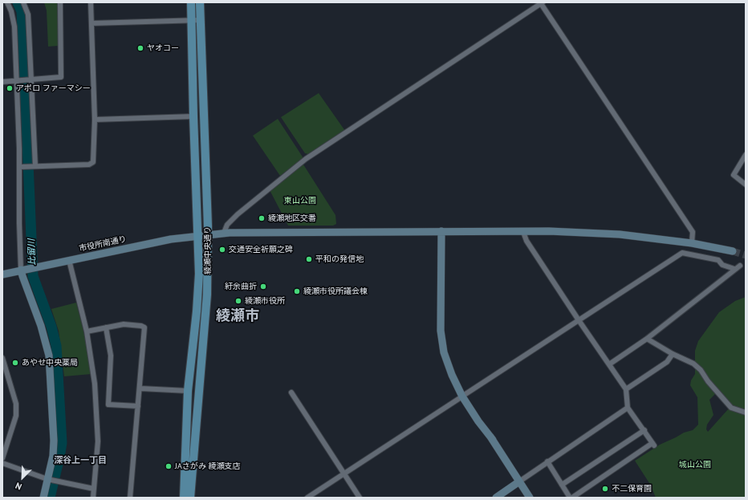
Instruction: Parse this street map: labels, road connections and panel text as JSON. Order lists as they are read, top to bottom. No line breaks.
{"streets":{"main road":["綾瀬中央通り"],"street":["市役所南通り"]},"crossings":[["市役所南通り","綾瀬中央通り"]],"districts":["綾瀬市","深谷上一丁目"],"water":["比留川"],"parks":["東山公園","城山公園"],"places":["ヤオコー","アポロ ファーマシー","綾瀬地区交番","交通安全祈願之碑","平和の発信地","紆余曲折","綾瀬市役所議会棟","綾瀬市役所","あやせ中央薬局","JAさがみ 綾瀬支店","不二保育園"],"north":"bottom left"}
